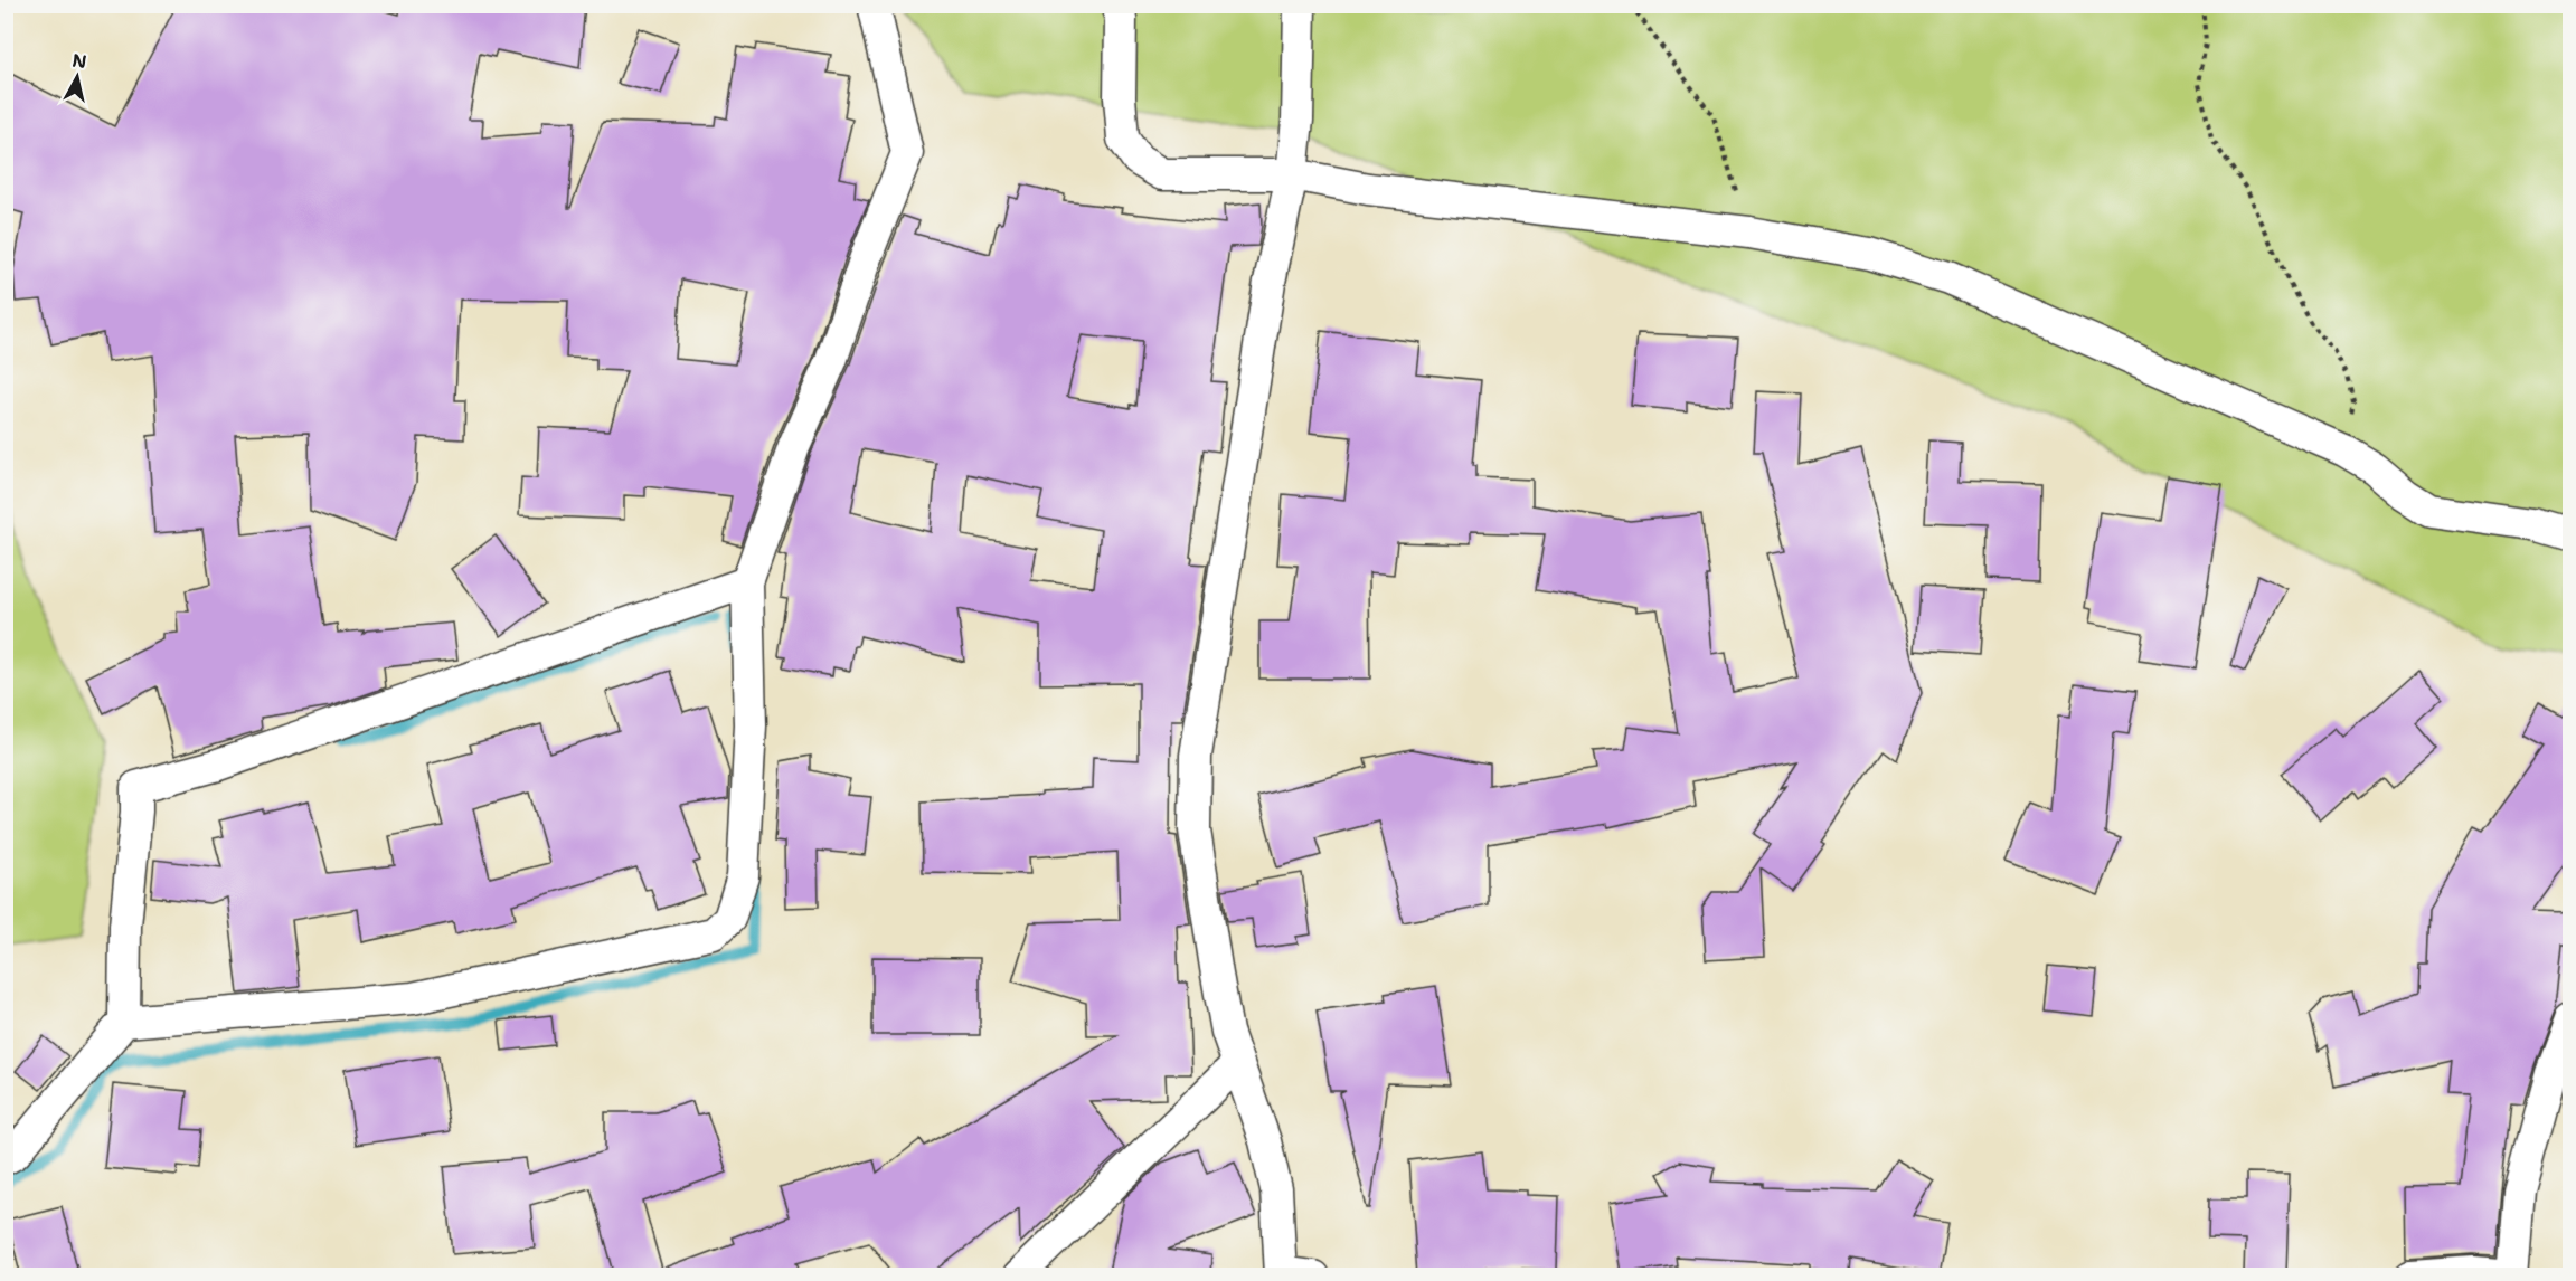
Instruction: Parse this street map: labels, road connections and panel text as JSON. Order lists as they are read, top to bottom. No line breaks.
{"north":"top"}
